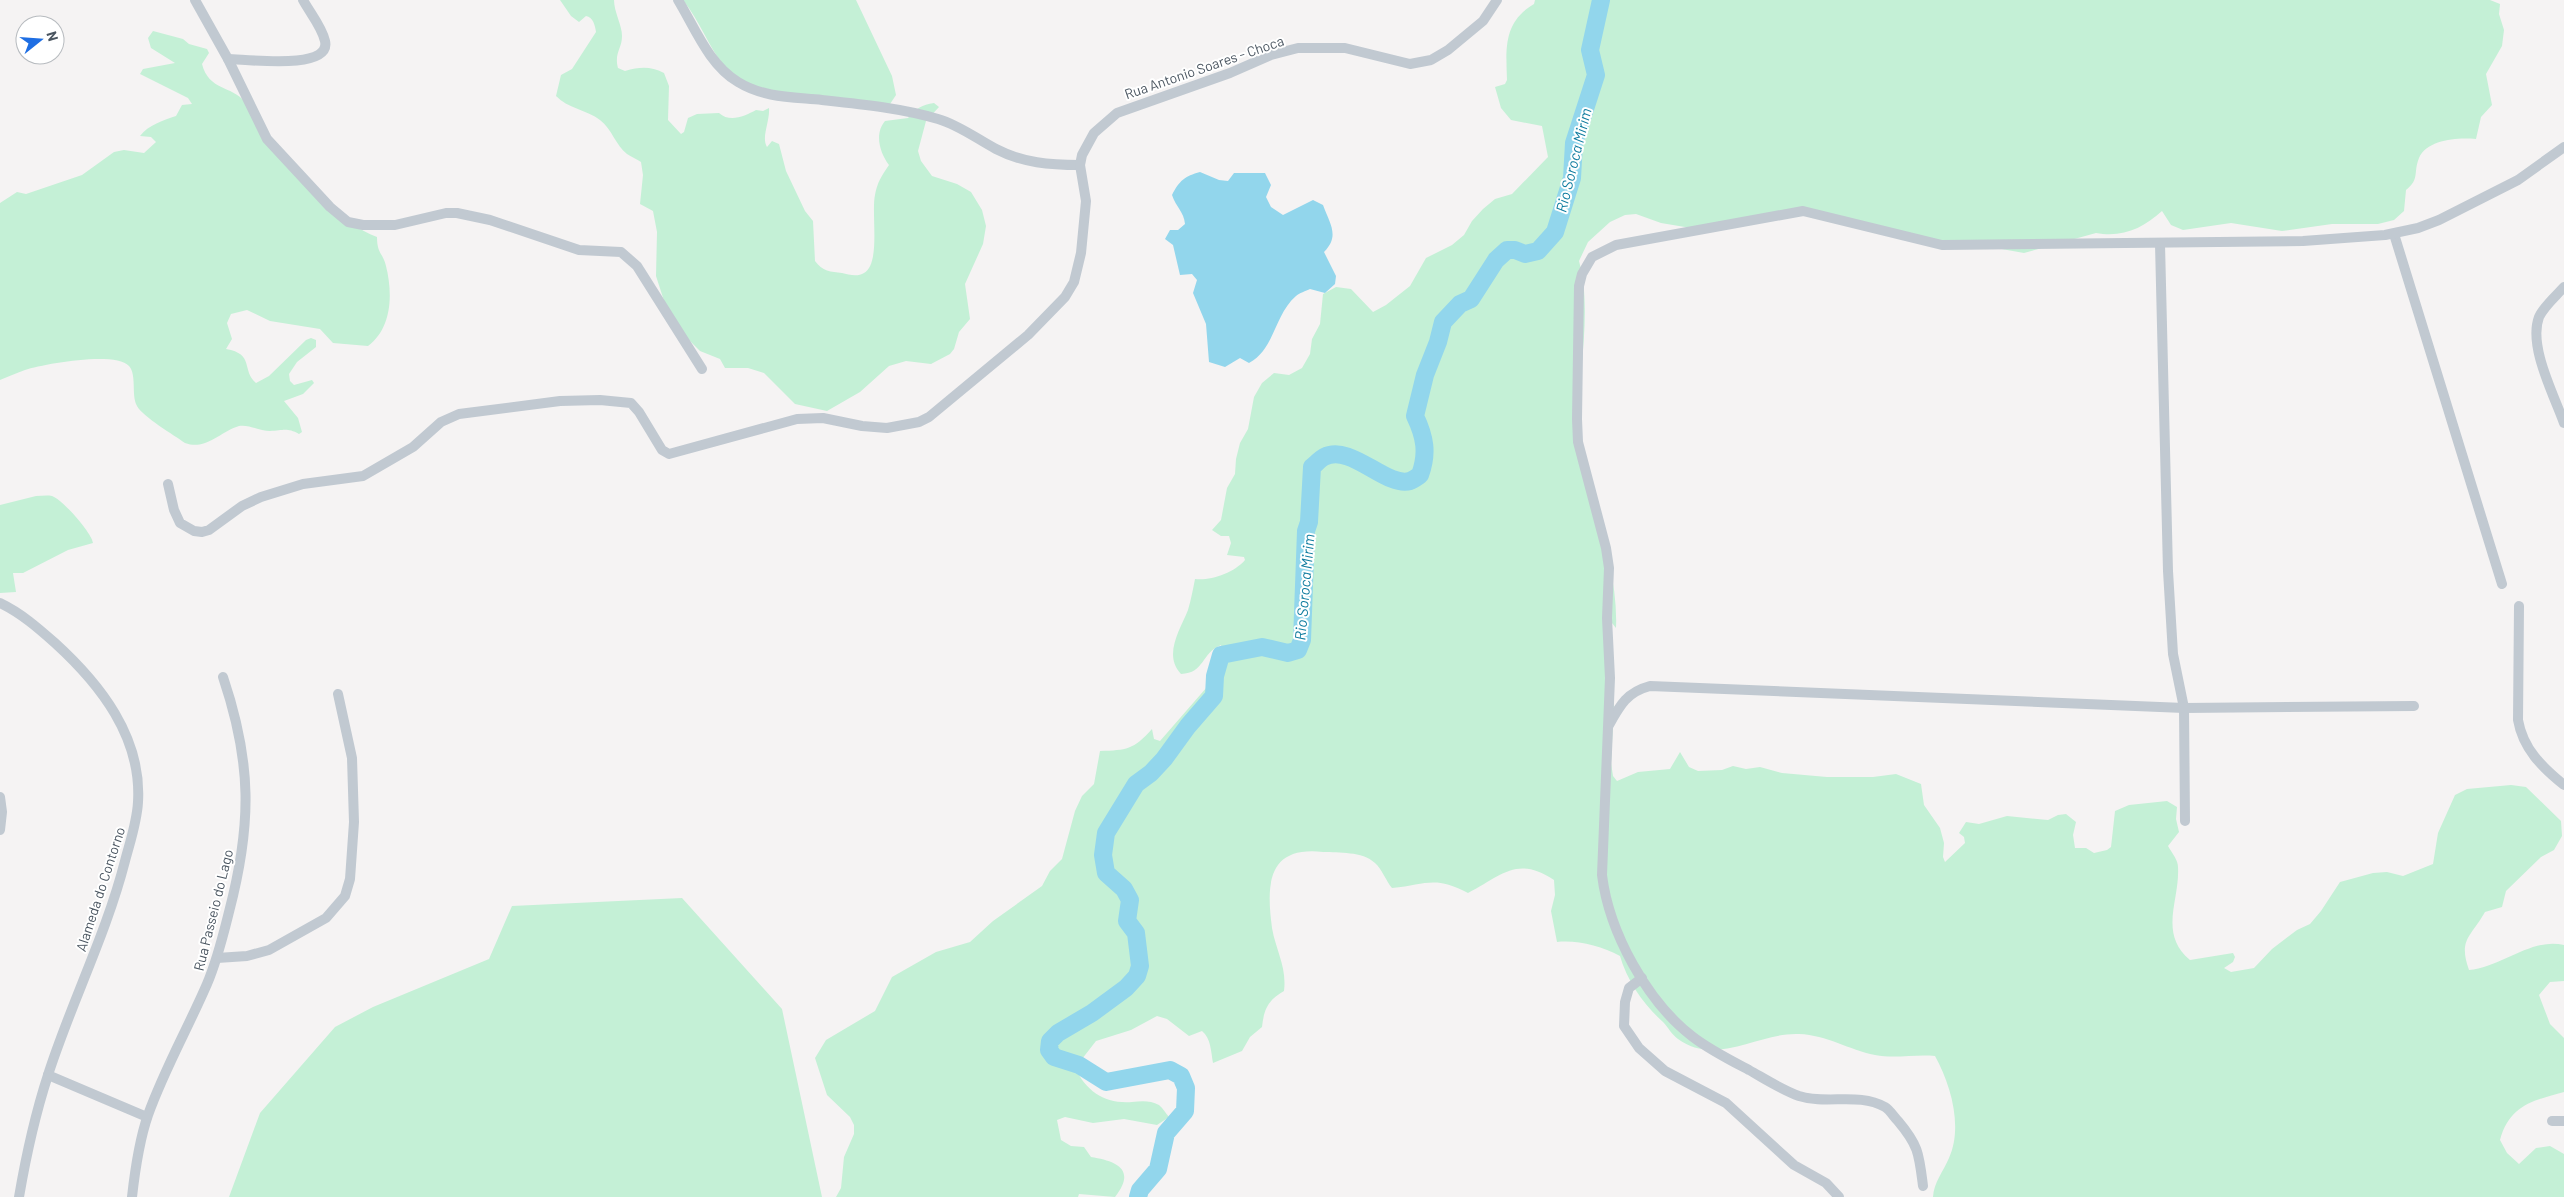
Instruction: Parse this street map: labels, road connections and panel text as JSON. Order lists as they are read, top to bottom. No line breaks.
{"streets":{"street":["Rua Antonio Soares - Choca","Alameda do Contorno","Rua Passeio do Lago"]},"water":["Rio Soroca Mirim"],"north":"right"}
